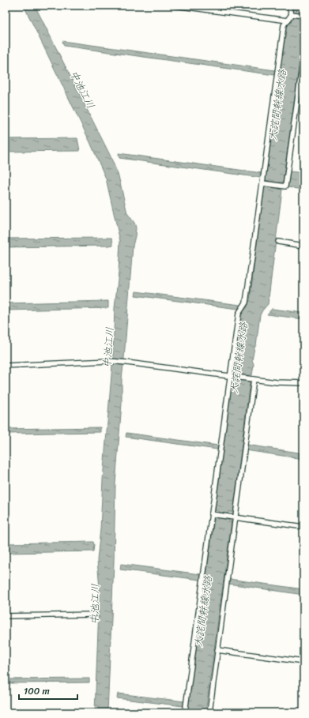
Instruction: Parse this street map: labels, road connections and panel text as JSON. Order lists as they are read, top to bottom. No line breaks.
{"water":["中池江川","大詫間幹線水路"],"scale_bar":"100 m"}
